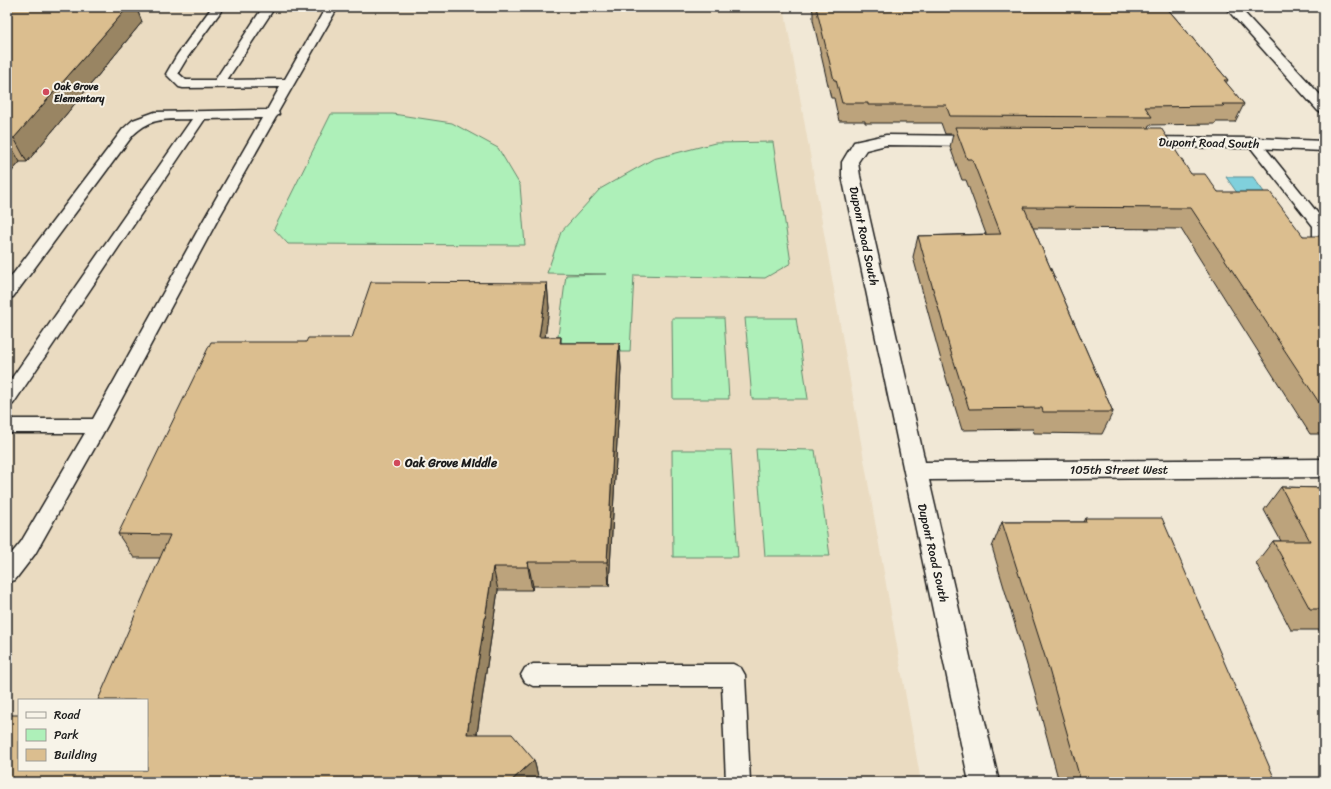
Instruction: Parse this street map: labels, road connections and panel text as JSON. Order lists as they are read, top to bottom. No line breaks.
{"streets":{"street":["Dupont Road South","105th Street West"]},"crossings":[["Dupont Road South","105th Street West"]],"places":["Oak Grove Elementary","Oak Grove Middle"],"legend":["Road","Park","Building"]}
